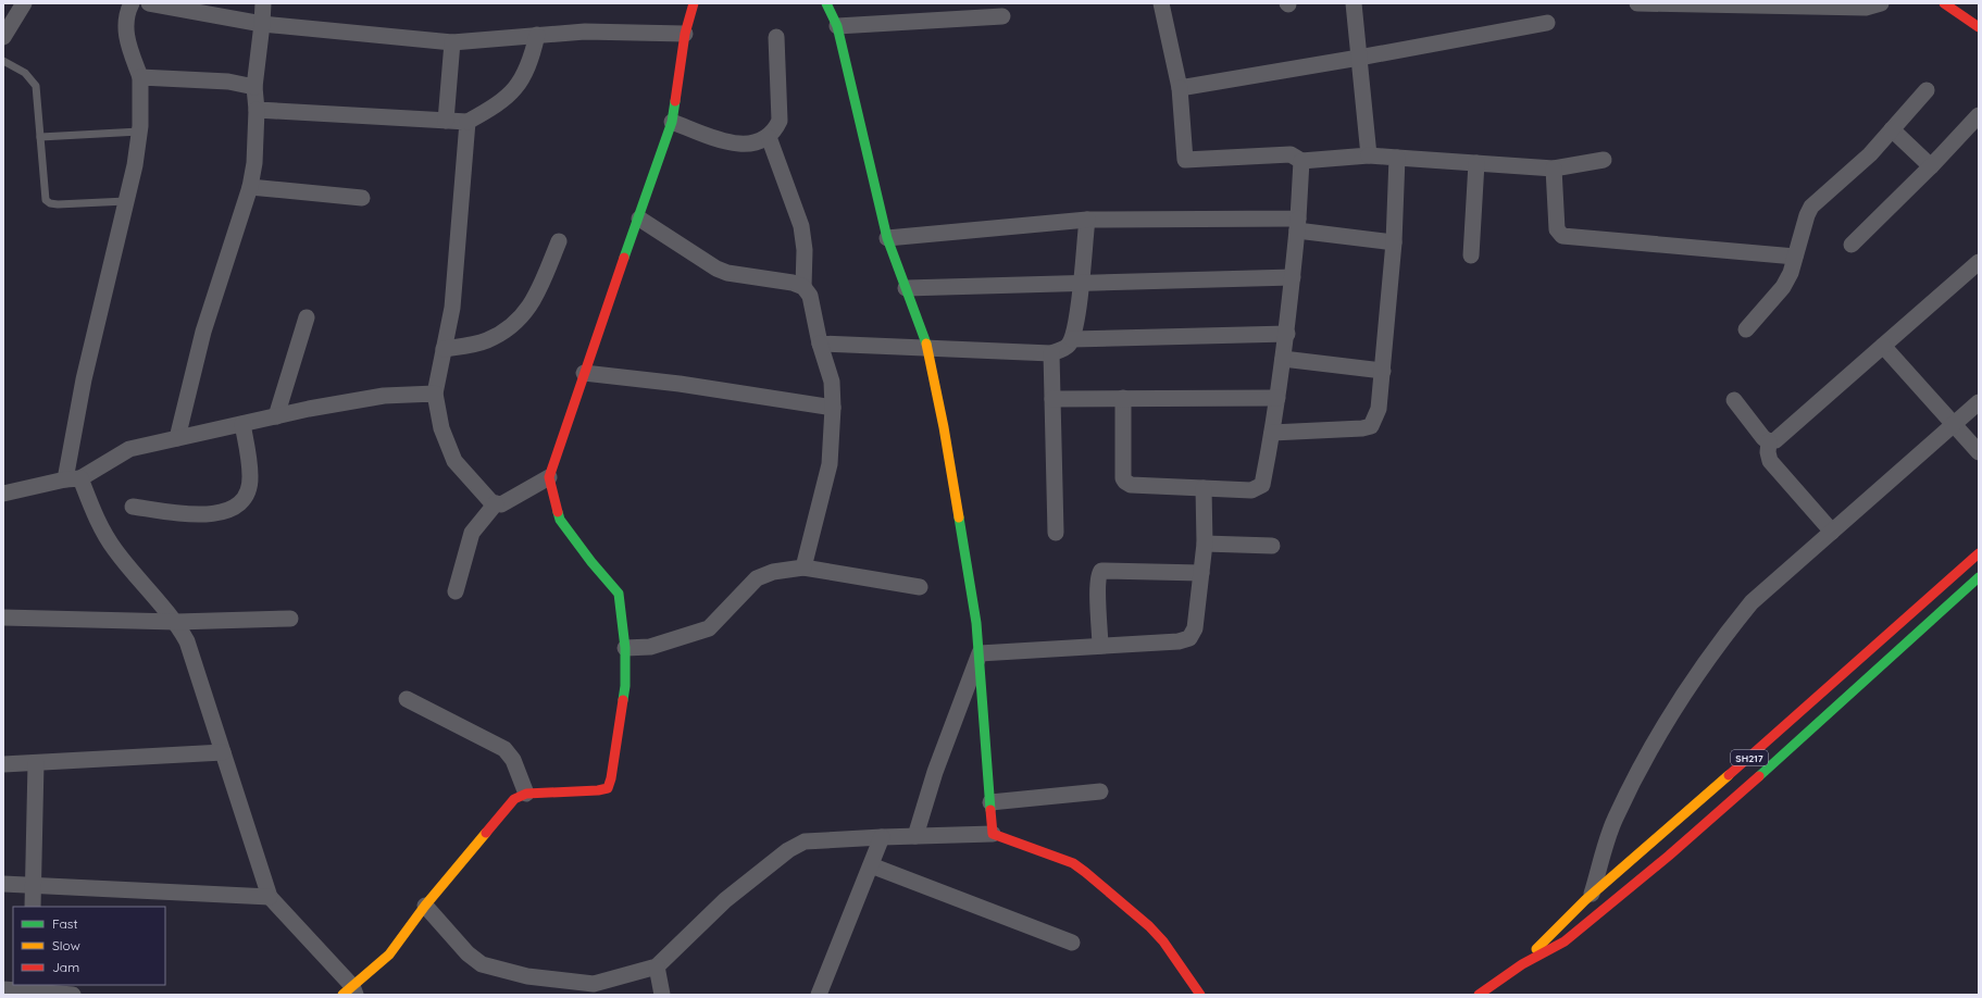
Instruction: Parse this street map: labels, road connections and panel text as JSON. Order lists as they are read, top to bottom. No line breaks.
{"streets":{"street":["SH217"]},"legend":["Fast","Slow","Jam"]}
